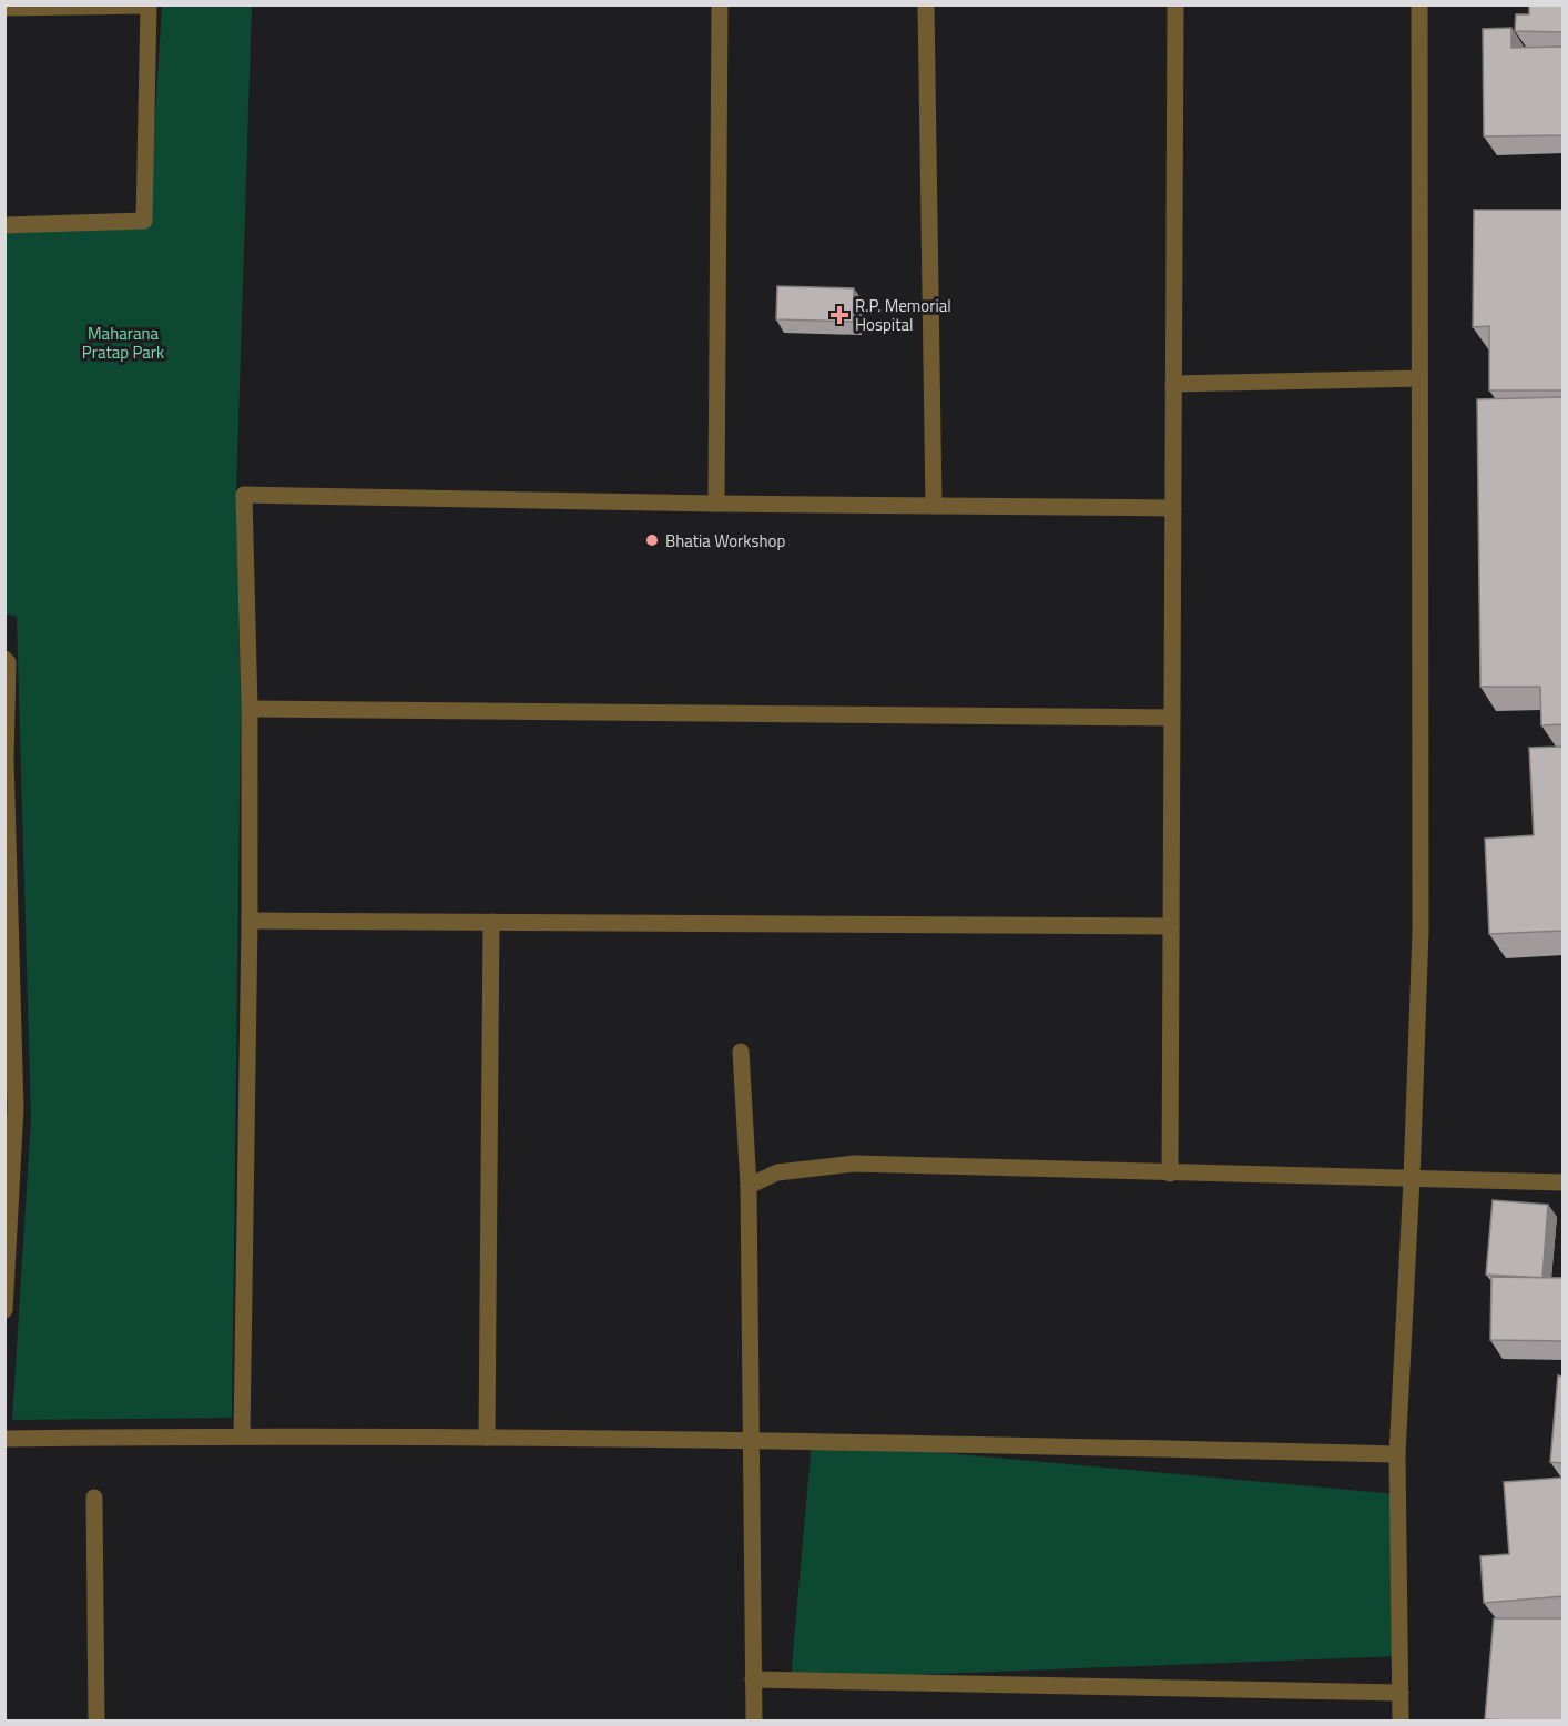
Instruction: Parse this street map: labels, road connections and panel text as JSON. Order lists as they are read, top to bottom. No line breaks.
{"parks":["Maharana Pratap Park"],"places":{"health":["R.P. Memorial Hospital"],"other":["Bhatia Workshop"]}}
